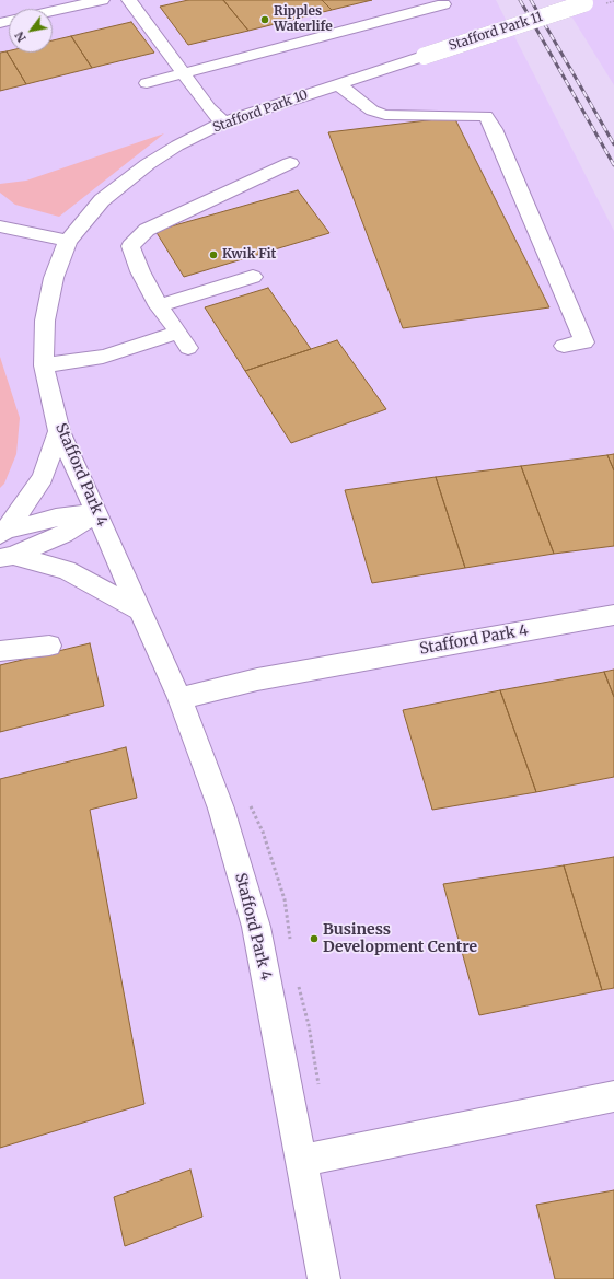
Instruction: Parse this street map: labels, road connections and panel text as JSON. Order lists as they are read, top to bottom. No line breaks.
{"streets":{"street":["Stafford Park 11","Stafford Park 10","Stafford Park 4"]},"crossings":[["Stafford Park 11","Stafford Park 10"],["Stafford Park 10","Stafford Park 4"]],"places":["Ripples Waterlife","Kwik Fit","Business Development Centre"],"north":"bottom left"}
